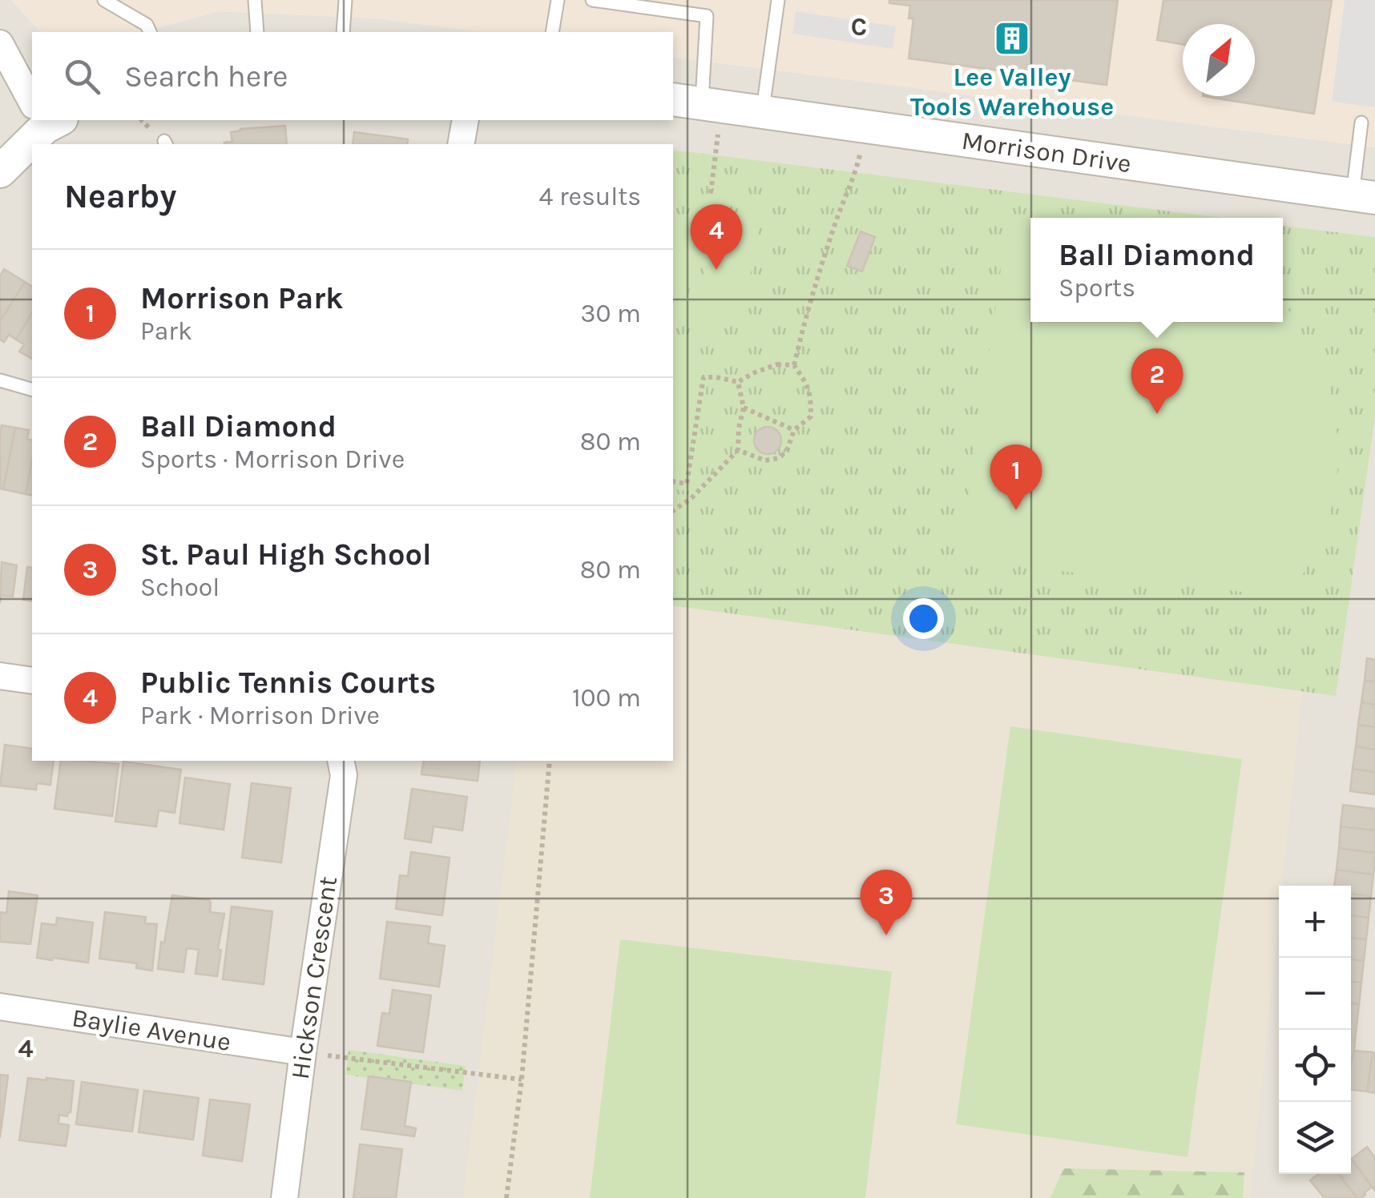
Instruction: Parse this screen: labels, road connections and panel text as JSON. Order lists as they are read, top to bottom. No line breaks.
{"streets":{"street":["Morrison Drive","Hickson Crescent","Baylie Avenue"]},"crossings":[["Hickson Crescent","Baylie Avenue"]],"places":{"building":["Lee Valley Tools Warehouse"]},"north":"top right","page":{"search":"Search here","heading":["Nearby","4 results"],"pins":["4","2","1","3"],"popup":["Ball Diamond","Sports"],"list":[{"mark":"1","name":"Morrison Park","note":"Park","value":"30 m"},{"mark":"2","name":"Ball Diamond","note":"Sports · Morrison Drive","value":"80 m"},{"mark":"3","name":"St. Paul High School","note":"School","value":"80 m"},{"mark":"4","name":"Public Tennis Courts","note":"Park · Morrison Drive","value":"100 m"}],"map_buttons":["+","−"]},"grid":{"columns":["C"],"rows":["4"]}}
